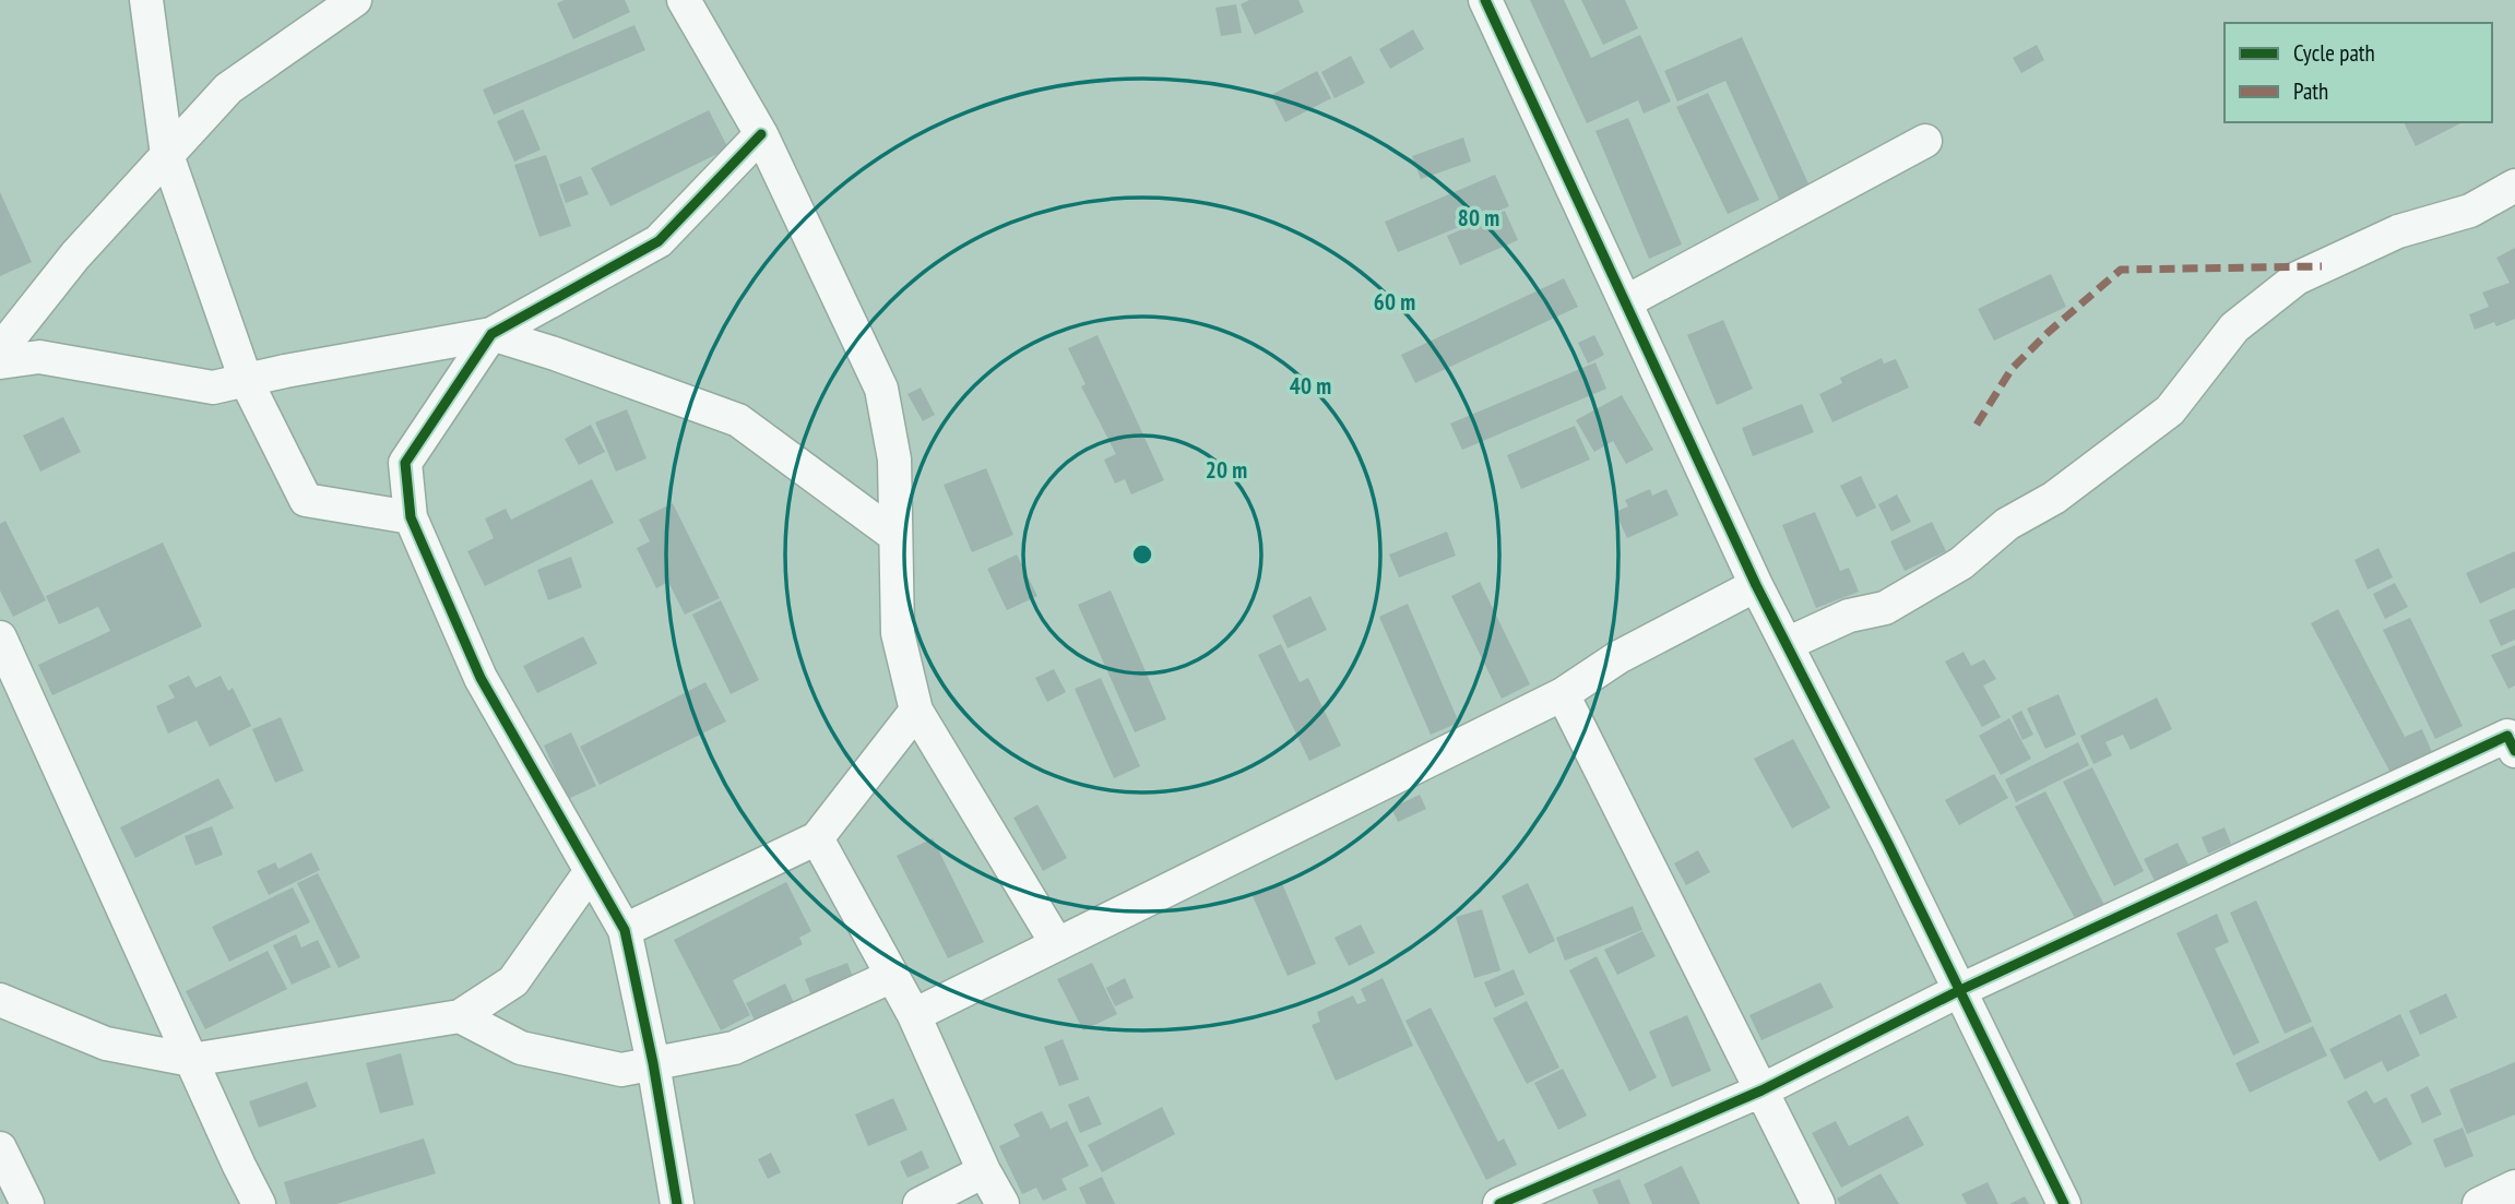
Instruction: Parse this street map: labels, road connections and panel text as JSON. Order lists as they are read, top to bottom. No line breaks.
{"legend":["Cycle path","Path"],"rings":["80 m","60 m","40 m","20 m"]}
